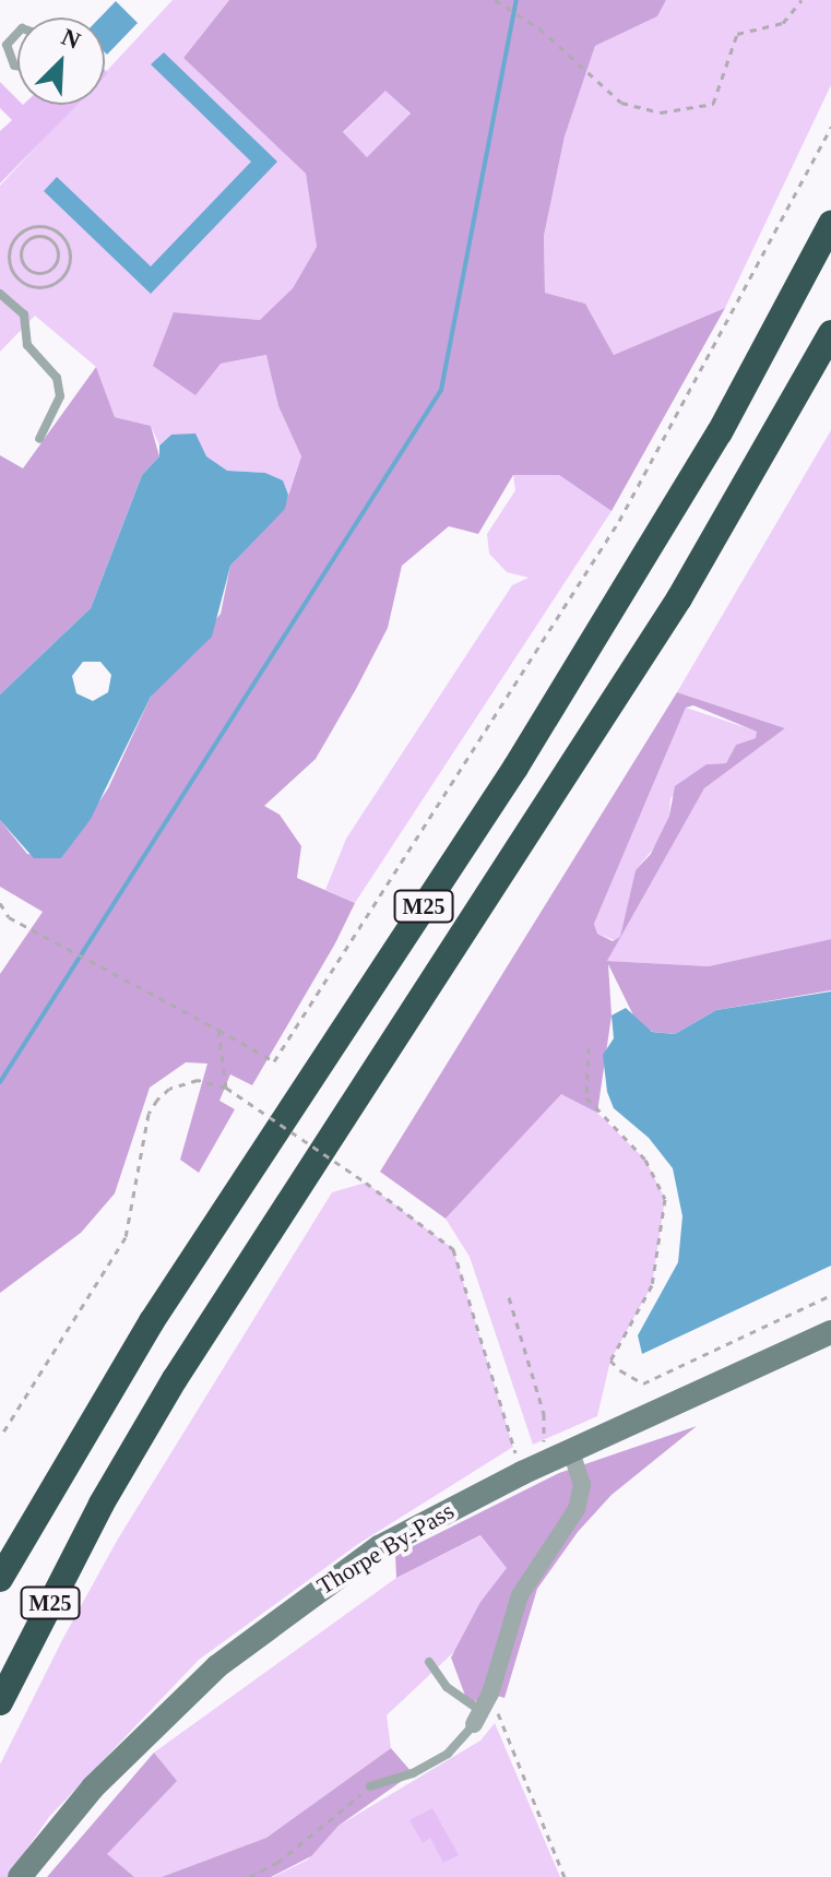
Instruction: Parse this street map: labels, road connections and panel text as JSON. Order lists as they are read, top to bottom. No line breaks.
{"streets":{"highway":["M25"],"main road":["Thorpe By-Pass"]},"north":"top right"}
